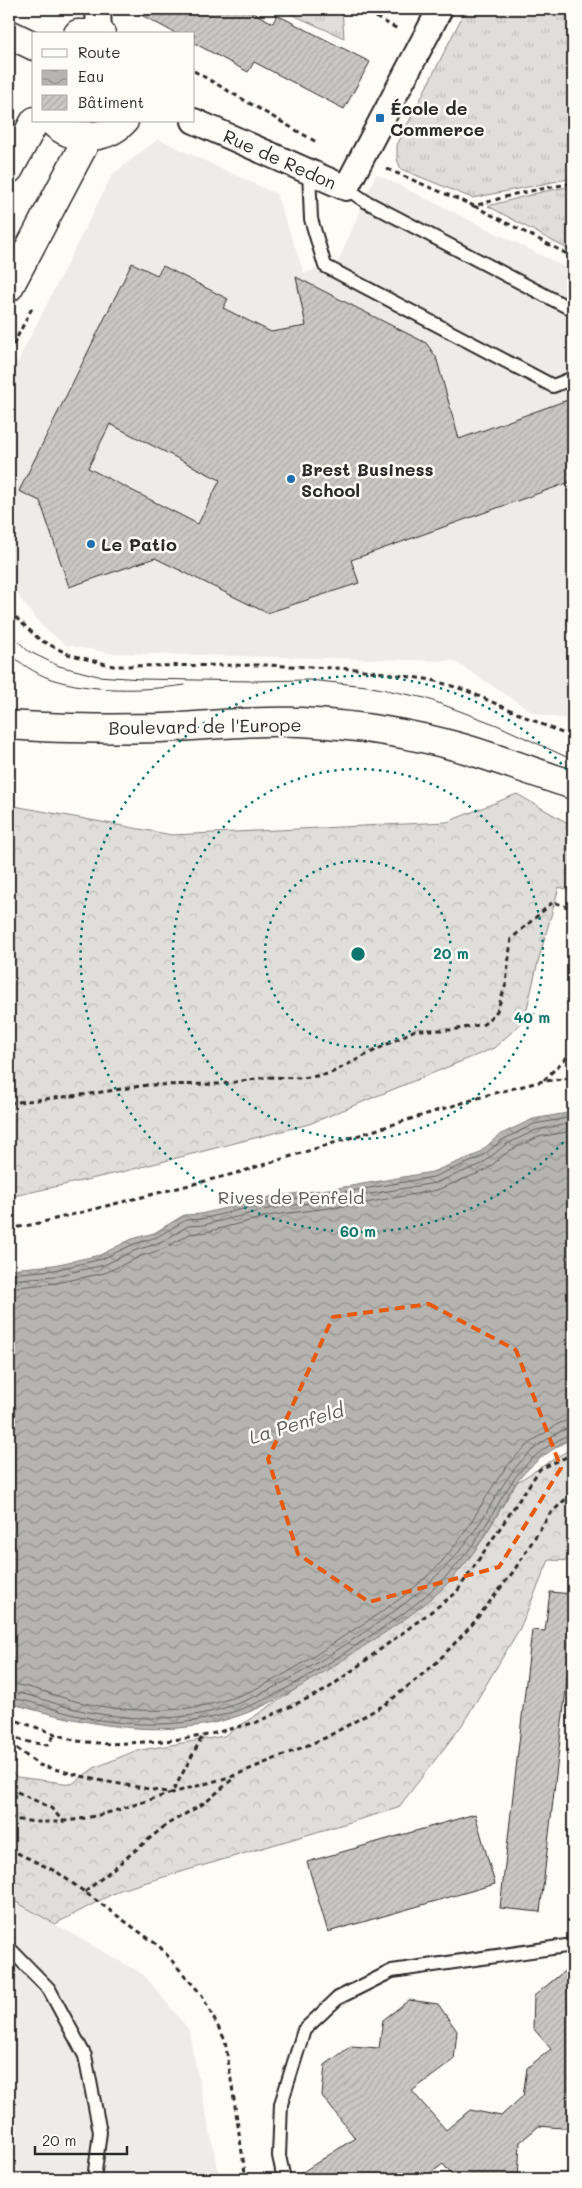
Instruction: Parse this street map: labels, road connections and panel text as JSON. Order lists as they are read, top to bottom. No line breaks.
{"streets":{"main road":["Boulevard de l'Europe"],"street":["Rue de Redon"]},"water":["La Penfeld"],"parks":["Rives de Penfeld"],"places":{"transit":["École de Commerce"],"other":["Brest Business School","Le Patio"]},"legend":["Route","Eau","Bâtiment"],"scale_bar":"20 m","rings":["20 m","40 m","60 m"]}
